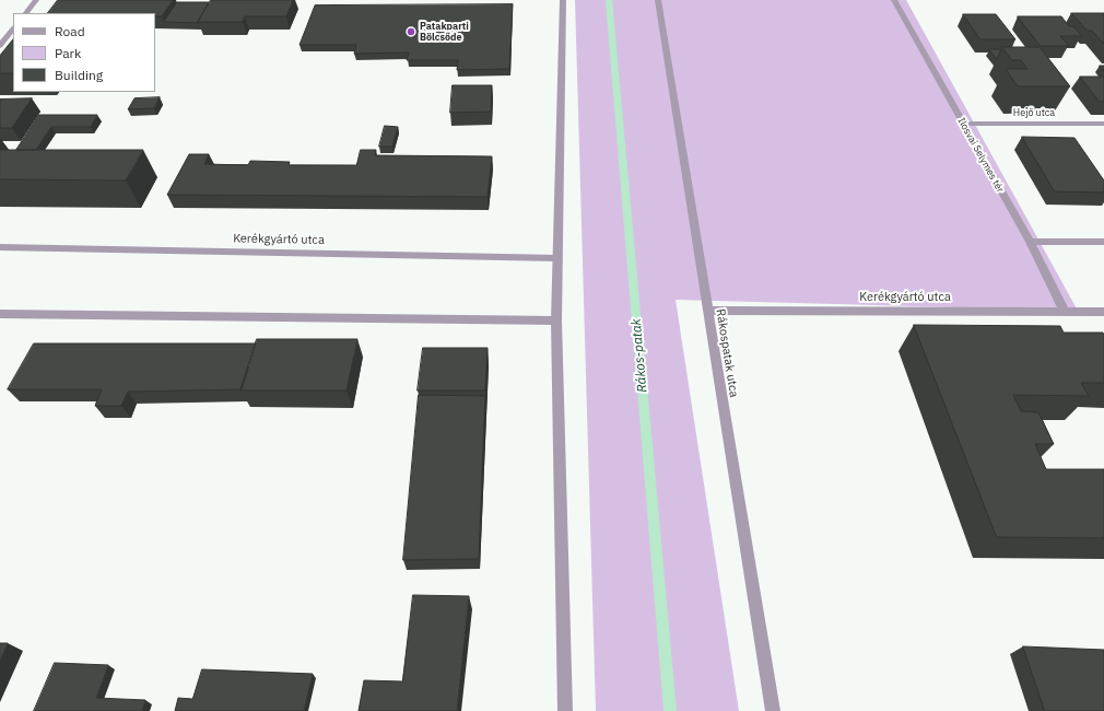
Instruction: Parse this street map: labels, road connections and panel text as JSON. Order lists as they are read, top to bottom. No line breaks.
{"streets":{"street":["Hejő utca","Ilosvai Selymes tér","Kerékgyártó utca","Rákospatak utca"]},"crossings":[["Hejő utca","Ilosvai Selymes tér"],["Ilosvai Selymes tér","Kerékgyártó utca"],["Kerékgyártó utca","Rákospatak utca"]],"water":["Rákos-patak"],"places":["Patakparti Bölcsőde"],"legend":["Road","Park","Building"]}
